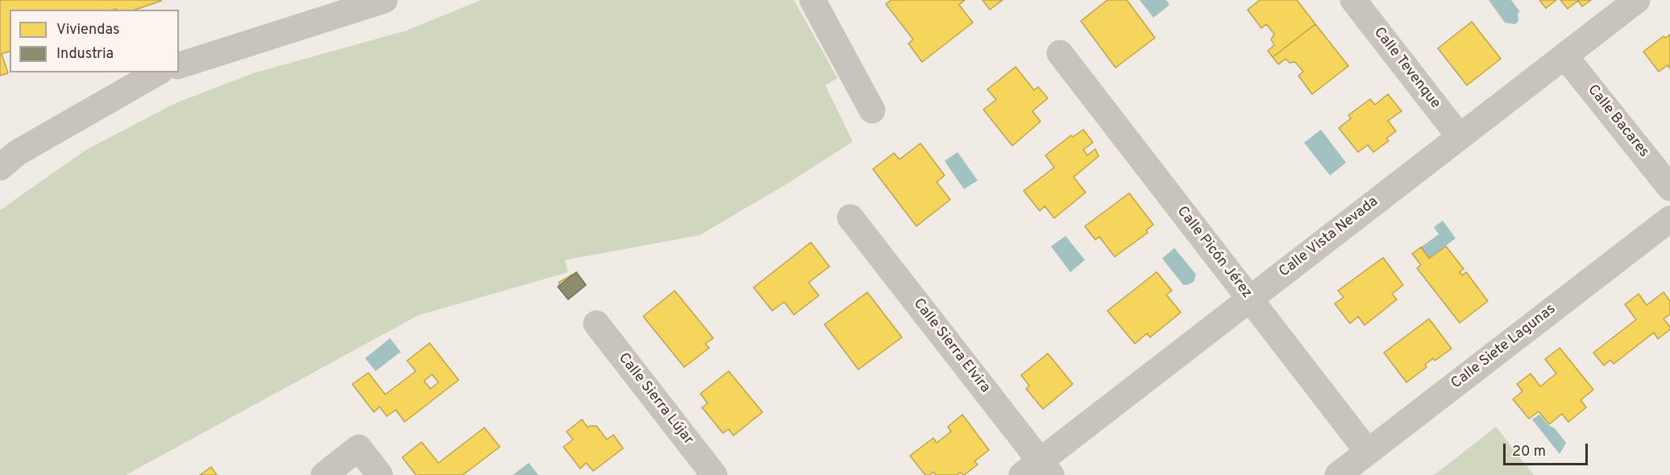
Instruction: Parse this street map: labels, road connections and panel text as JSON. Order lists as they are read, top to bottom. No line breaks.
{"streets":{"street":["Calle Tevenque","Calle Bacares","Calle Vista Nevada","Calle Picón Jérez","Calle Sierra Elvira","Calle Siete Lagunas","Calle Sierra Lújar"]},"crossings":[["Calle Tevenque","Calle Vista Nevada"],["Calle Bacares","Calle Vista Nevada"],["Calle Vista Nevada","Calle Picón Jérez"],["Calle Vista Nevada","Calle Sierra Elvira"],["Calle Picón Jérez","Calle Siete Lagunas"]],"legend":["Viviendas","Industria"],"scale_bar":"20 m"}
